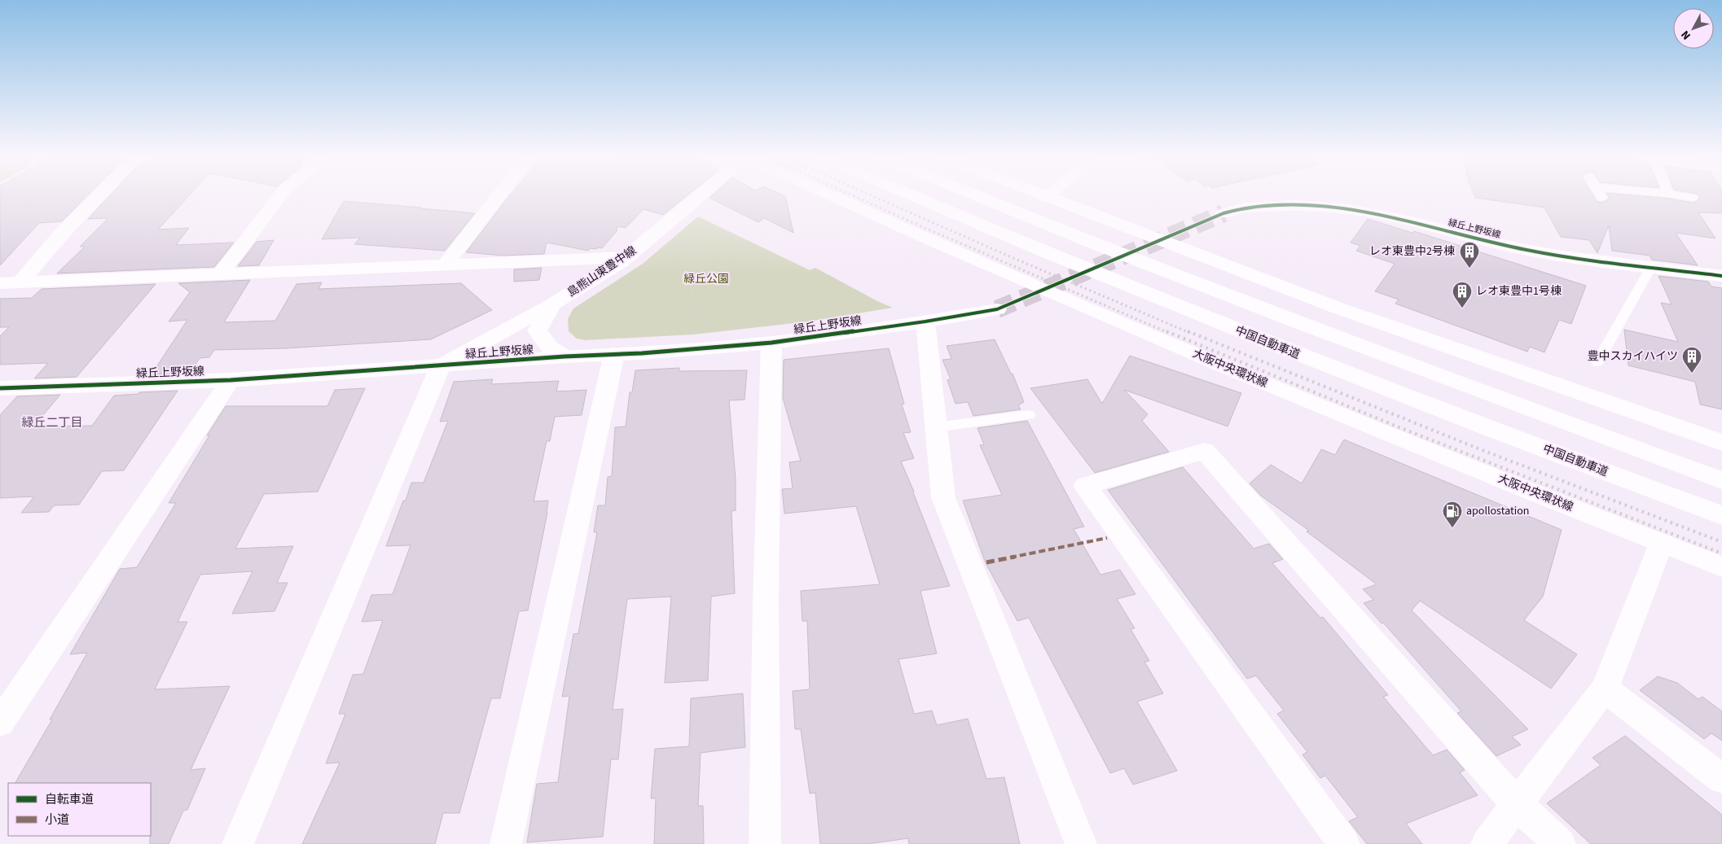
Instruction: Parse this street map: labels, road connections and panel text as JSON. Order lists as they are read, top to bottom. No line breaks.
{"streets":{"main road":["緑丘上野坂線","島熊山東豊中線","中国自動車道","大阪中央環状線"]},"crossings":[["緑丘上野坂線","島熊山東豊中線"]],"districts":["緑丘二丁目"],"parks":["緑丘公園"],"places":{"building":["レオ東豊中2号棟","レオ東豊中1号棟","豊中スカイハイツ"],"fuel station":["apollostation"]},"legend":["自転車道","小道"],"north":"bottom left"}
